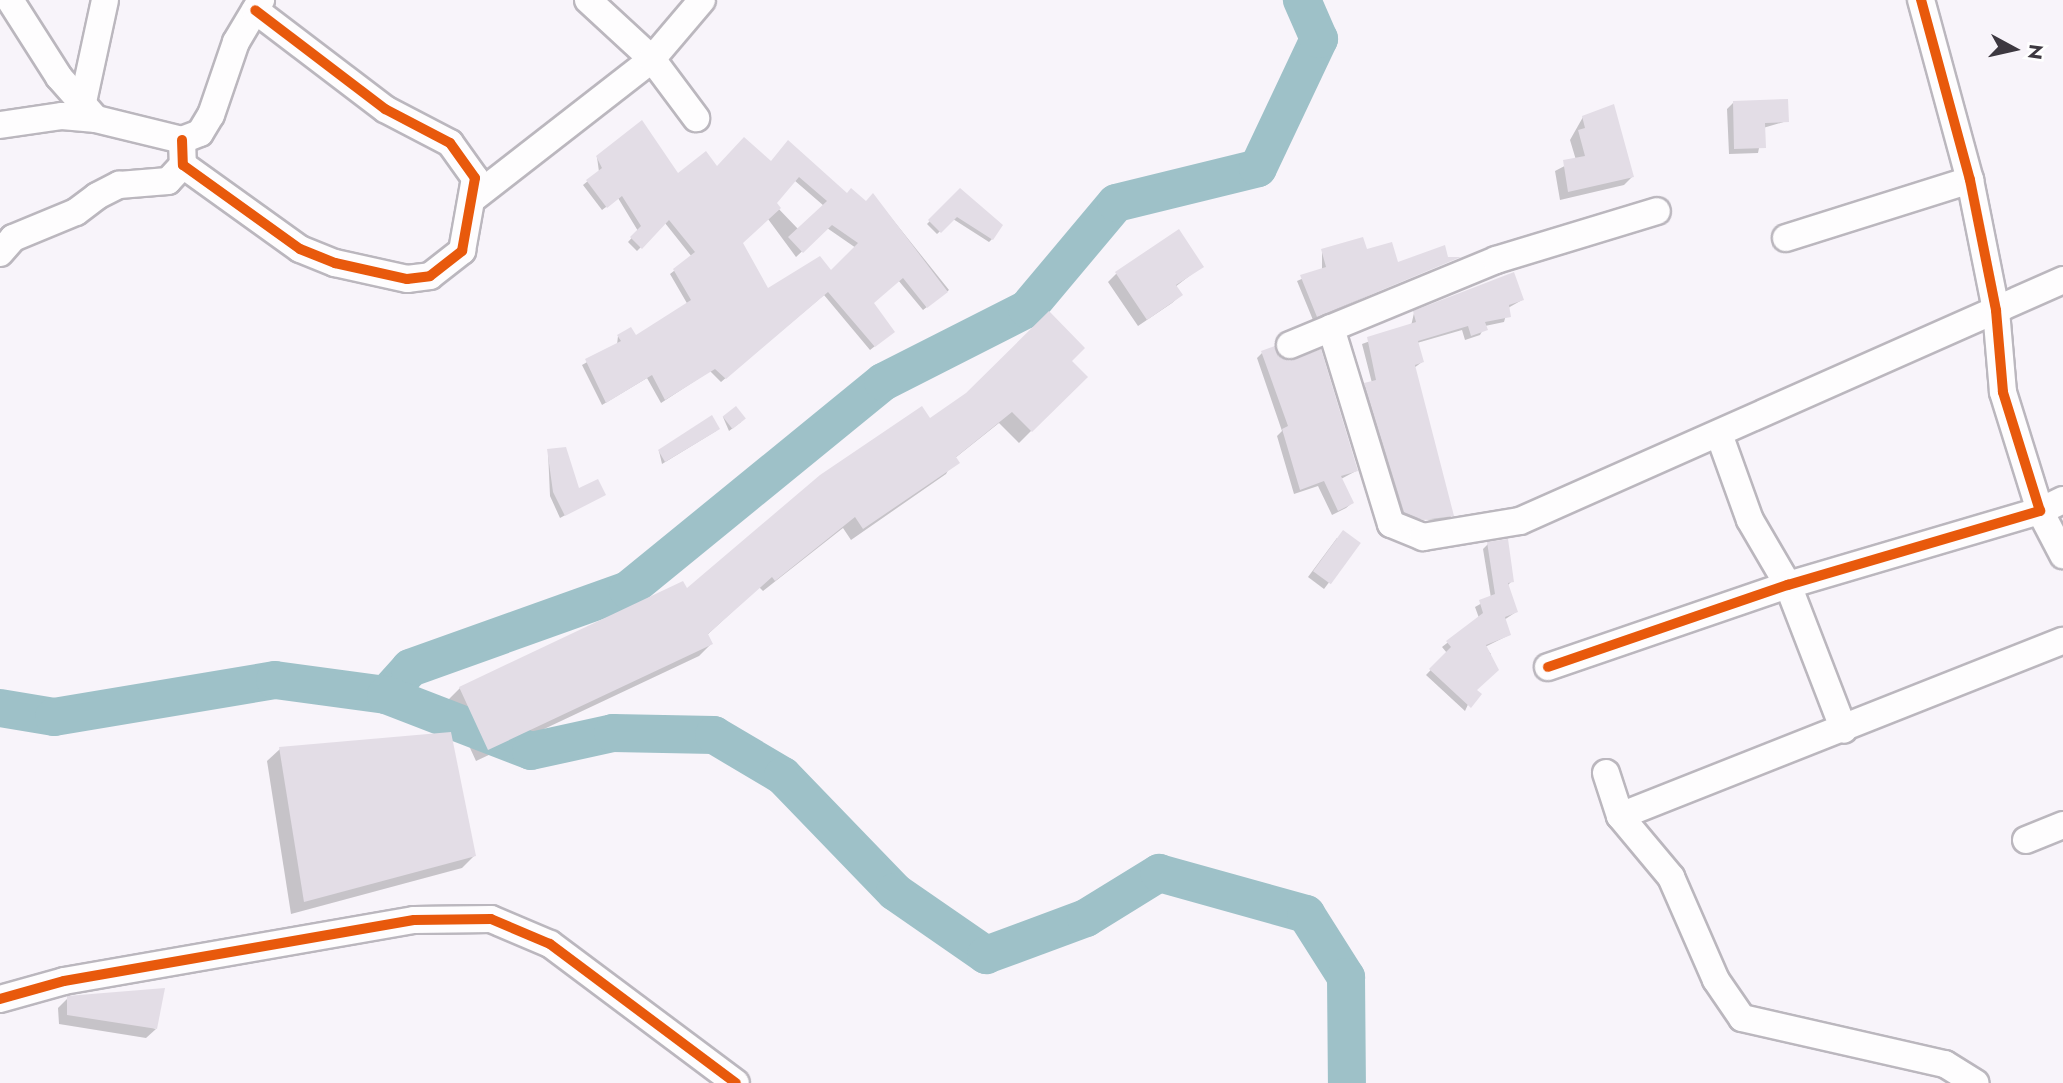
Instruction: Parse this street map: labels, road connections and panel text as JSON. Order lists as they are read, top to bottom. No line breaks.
{"north":"right"}
